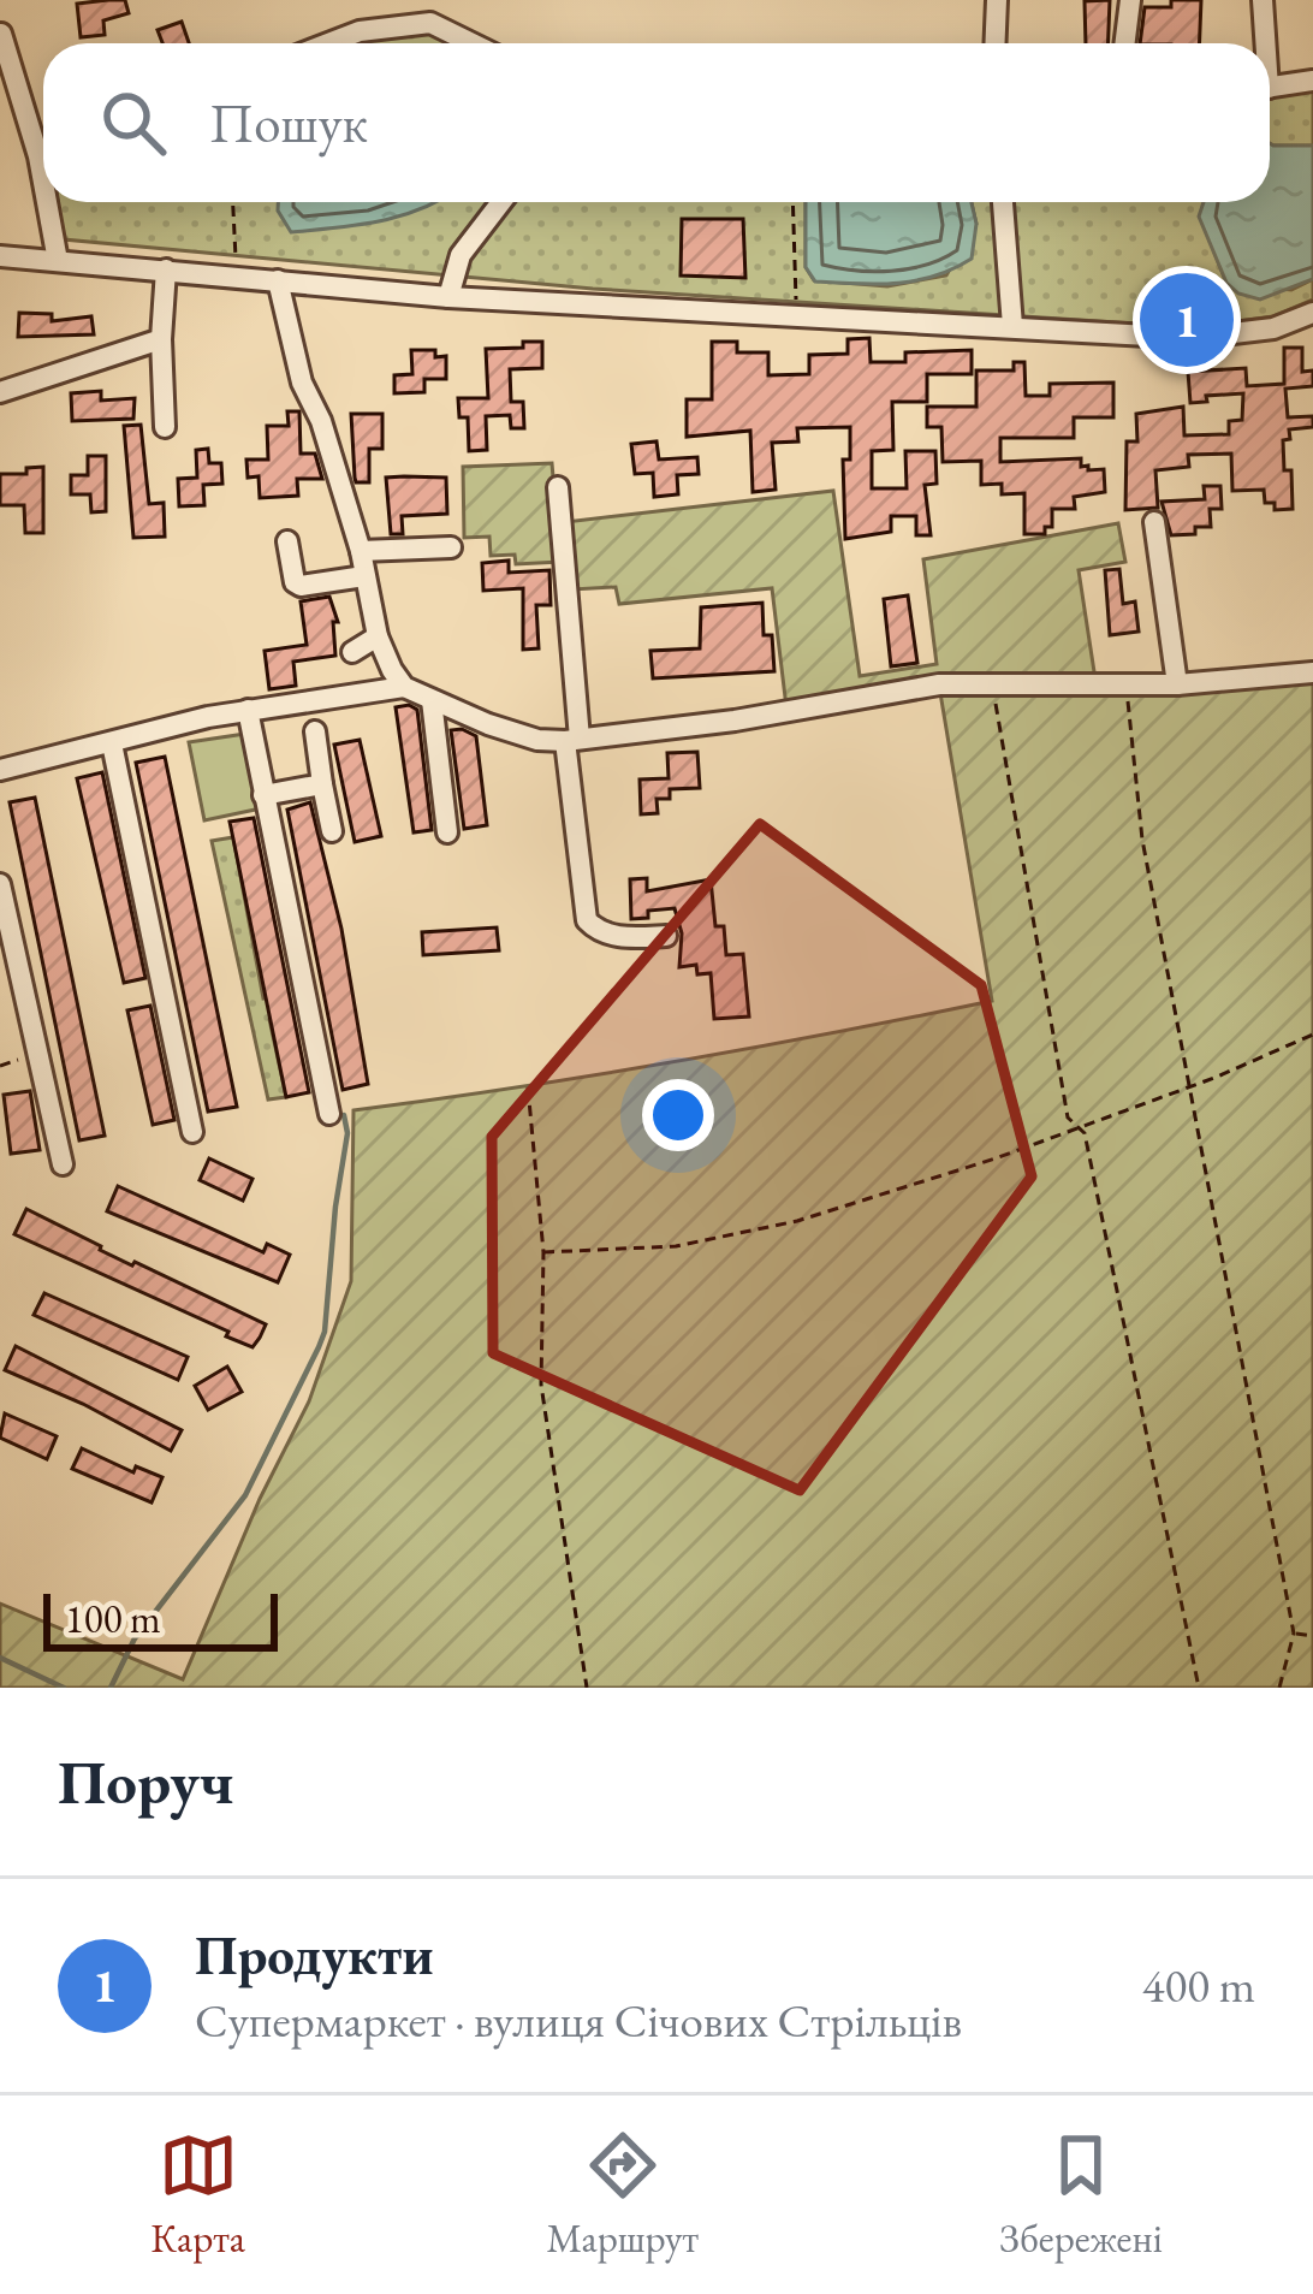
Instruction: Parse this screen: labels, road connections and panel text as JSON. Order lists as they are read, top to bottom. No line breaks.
{"scale_bar":"100 m","page":{"search":"Пошук","pins":"1","scale":"100 m","heading":"Поруч","list":[{"mark":"1","name":"Продукти","note":"Супермаркет · вулиця Січових Стрільців","value":"400 m"}],"nav":["Карта","Маршрут","Збережені"]}}
